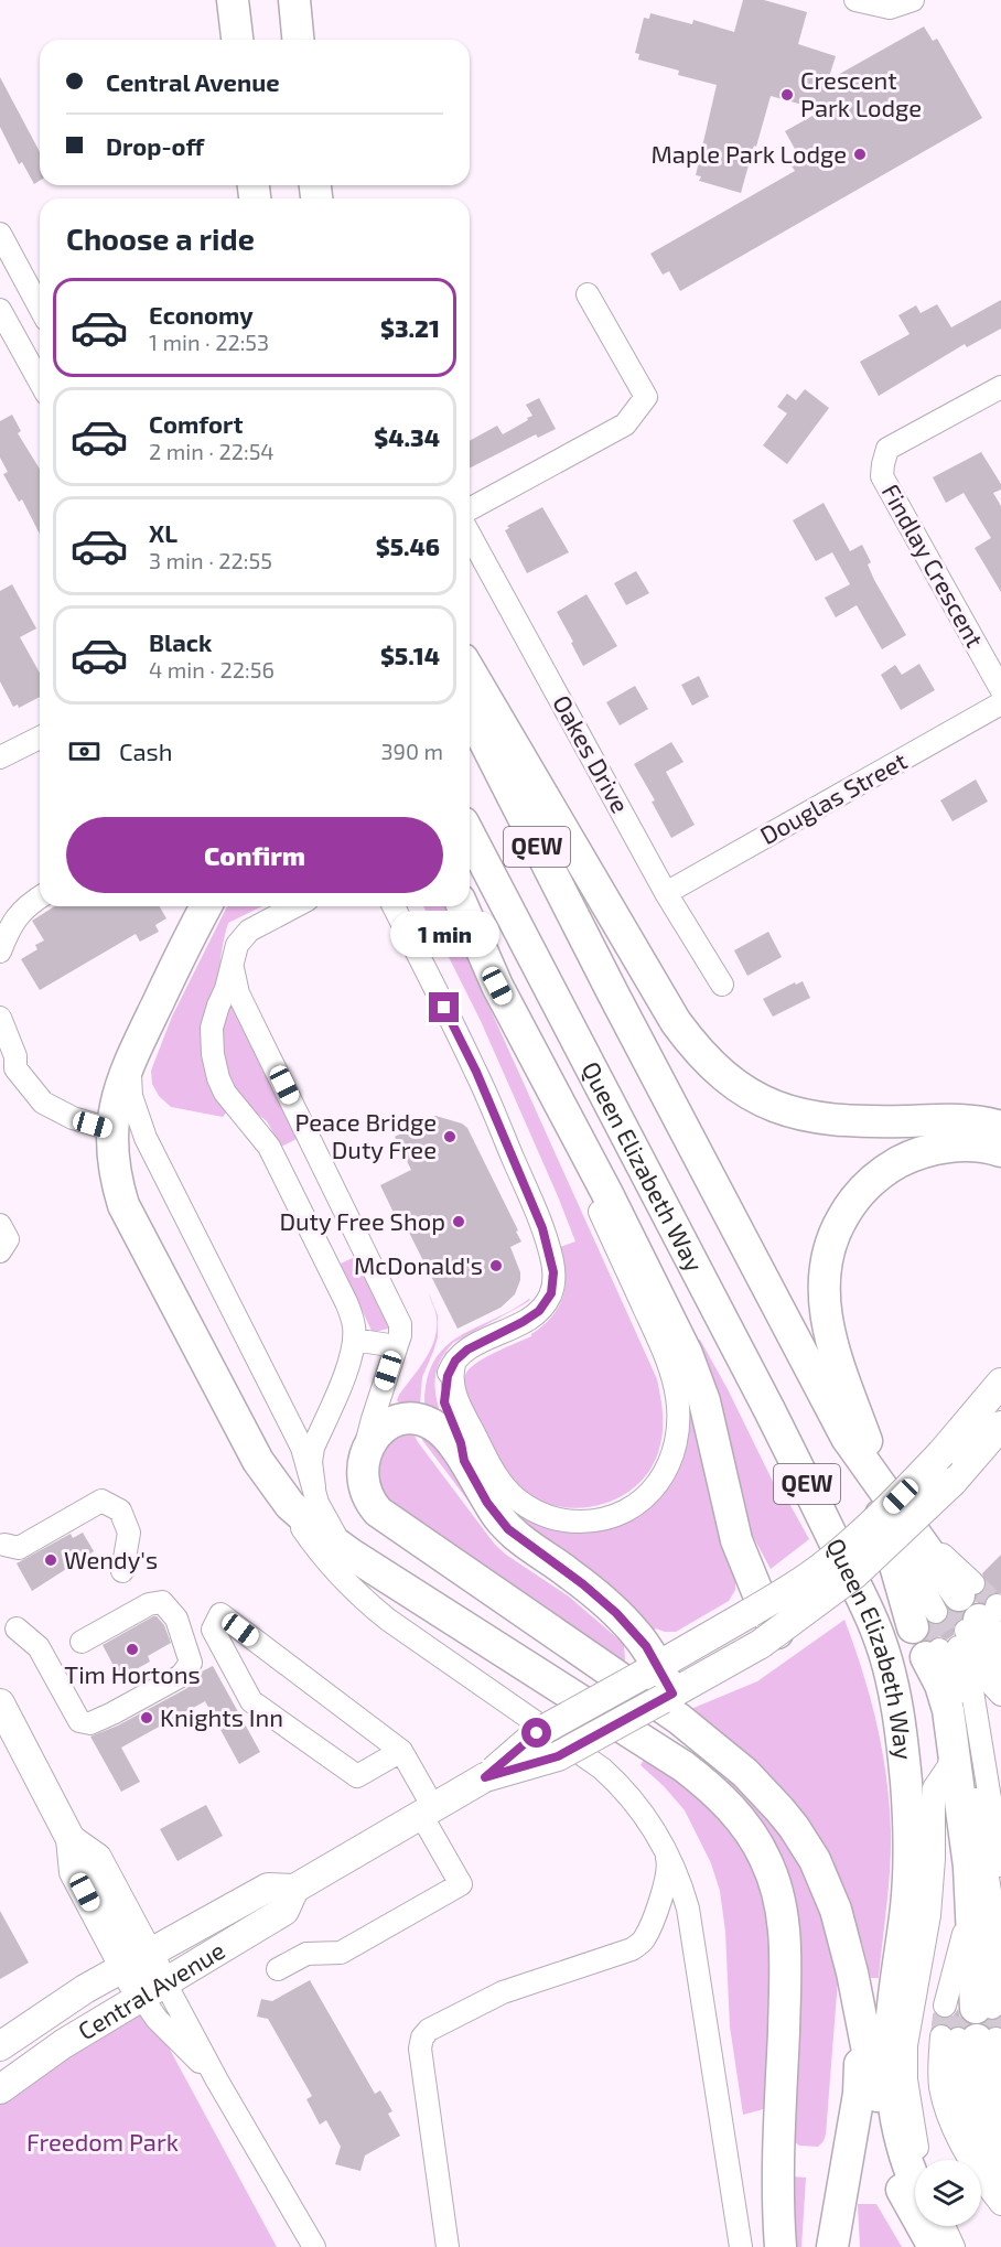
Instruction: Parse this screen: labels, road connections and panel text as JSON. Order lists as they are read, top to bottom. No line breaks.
{"streets":{"highway":["QEW","Queen Elizabeth Way"],"main road":["Central Avenue"],"street":["Findlay Crescent","Oakes Drive","Douglas Street"]},"crossings":[["Oakes Drive","Douglas Street"]],"parks":["Freedom Park"],"places":["Crescent Park Lodge","Maple Park Lodge","Peace Bridge Duty Free","Duty Free Shop","McDonald's","Wendy's","Tim Hortons","Knights Inn"],"page":{"banner":["Central Avenue","Drop-off"],"heading":"Choose a ride","list":[{"name":"Economy","note":"1 min · 22:53","value":"$3.21"},{"name":"Comfort","note":"2 min · 22:54","value":"$4.34"},{"name":"XL","note":"3 min · 22:55","value":"$5.46"},{"name":"Black","note":"4 min · 22:56","value":"$5.14"}],"pay":["Cash","390 m"],"buttons":"Confirm","bubble":"1 min"}}
